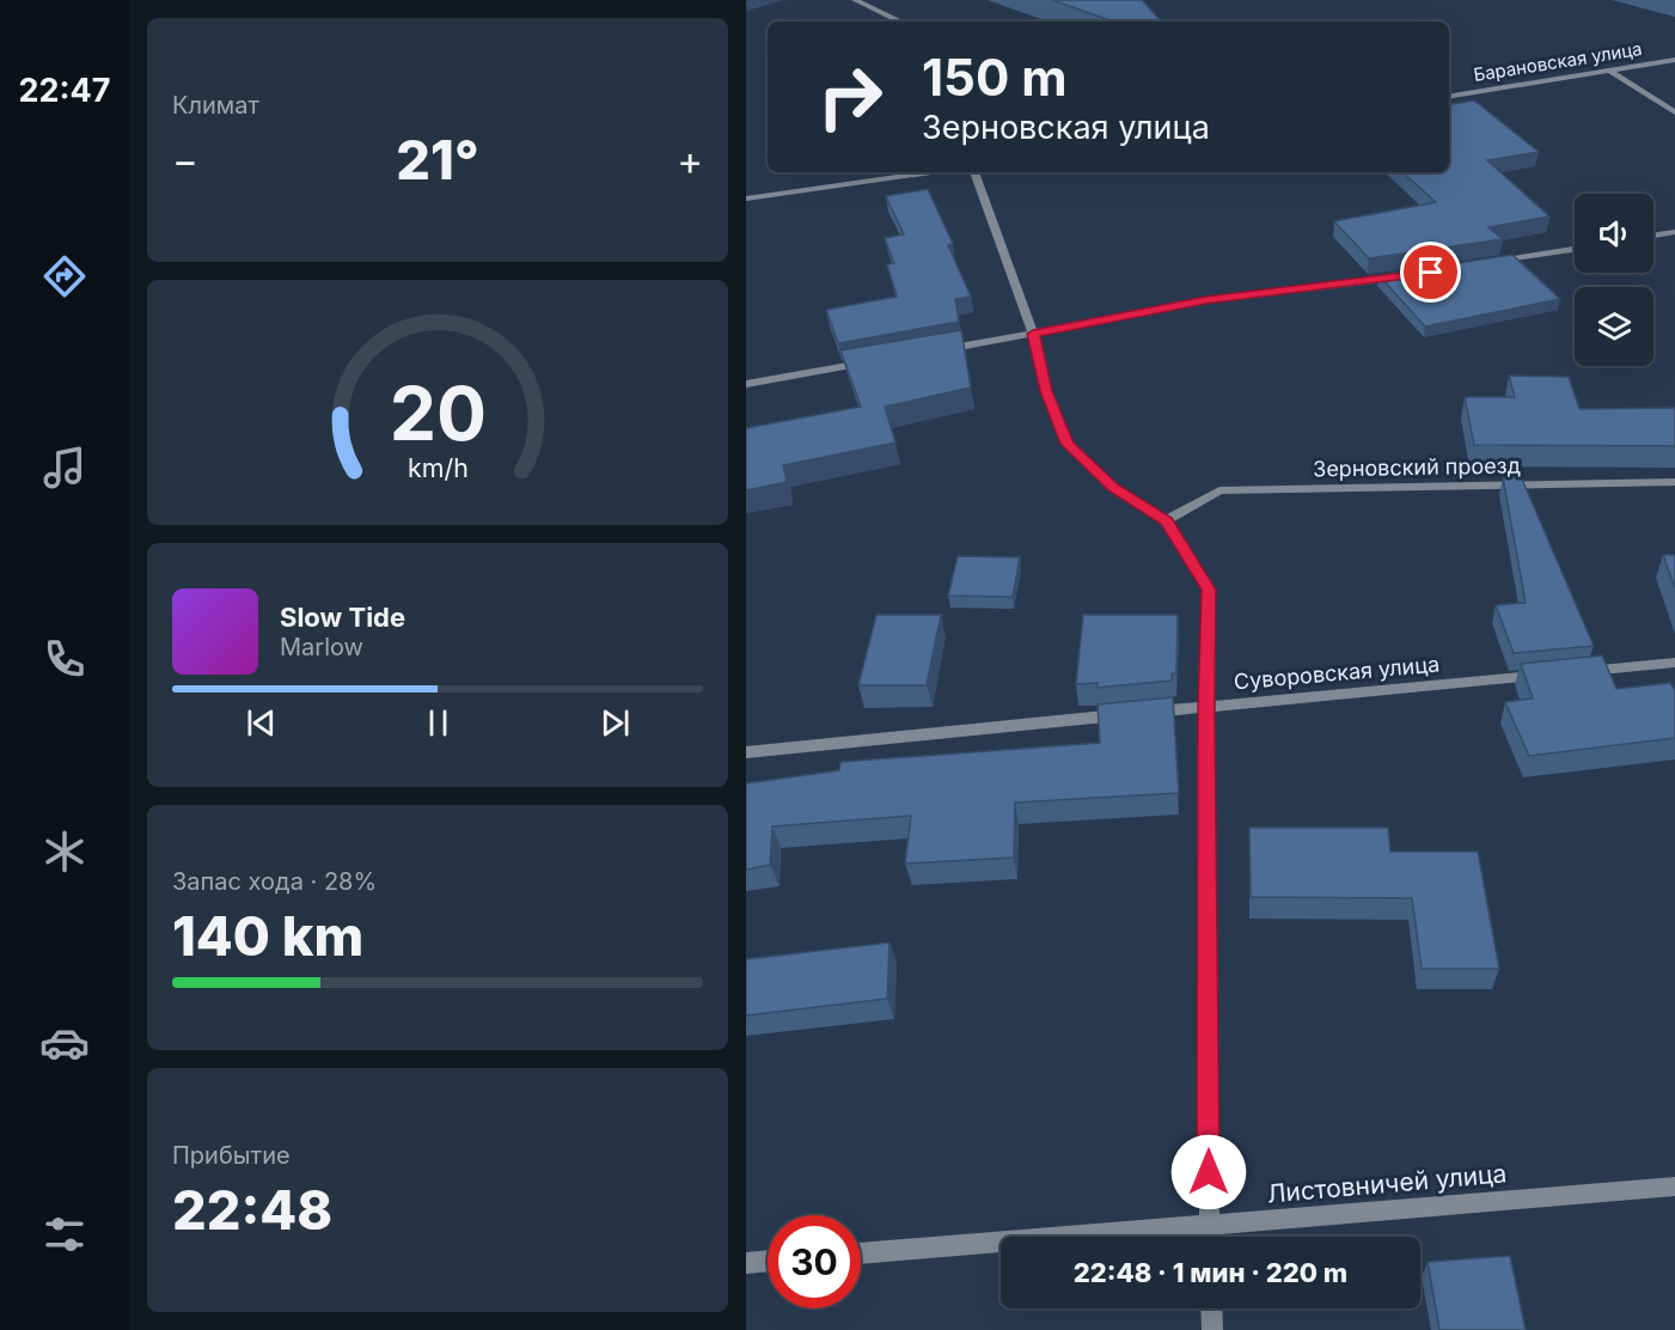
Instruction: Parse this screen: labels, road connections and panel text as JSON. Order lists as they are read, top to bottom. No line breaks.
{"streets":{"street":["Барановская улица","Зерновский проезд","Суворовская улица","Листовничей улица"]},"page":{"tabs":"22:47","tile":["Климат",["Запас хода · 28%","140 km"],["Прибытие","22:48"]],"turn":["150 m","Зерновская улица"],"heat":["−","21°","+"],"song":["Slow Tide","Marlow"],"limit":"30","trip":"22:48 · 1 мин · 220 m","gauge":["20","km/h"]}}
